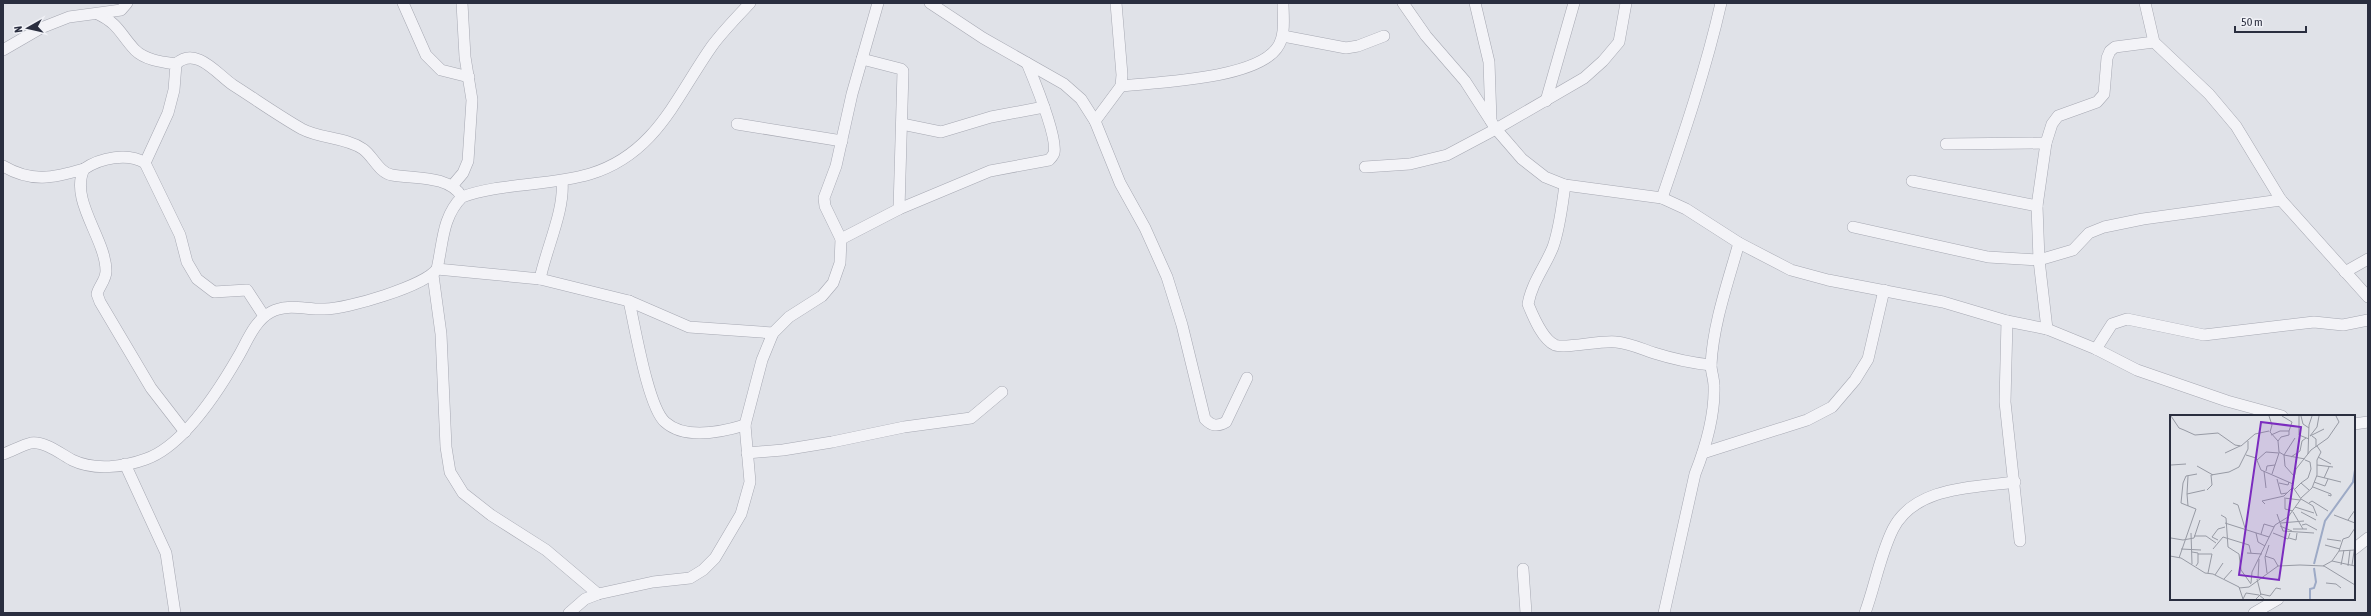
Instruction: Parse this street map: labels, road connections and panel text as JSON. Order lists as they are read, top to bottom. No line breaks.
{"scale_bar":"50 m","north":"left"}
